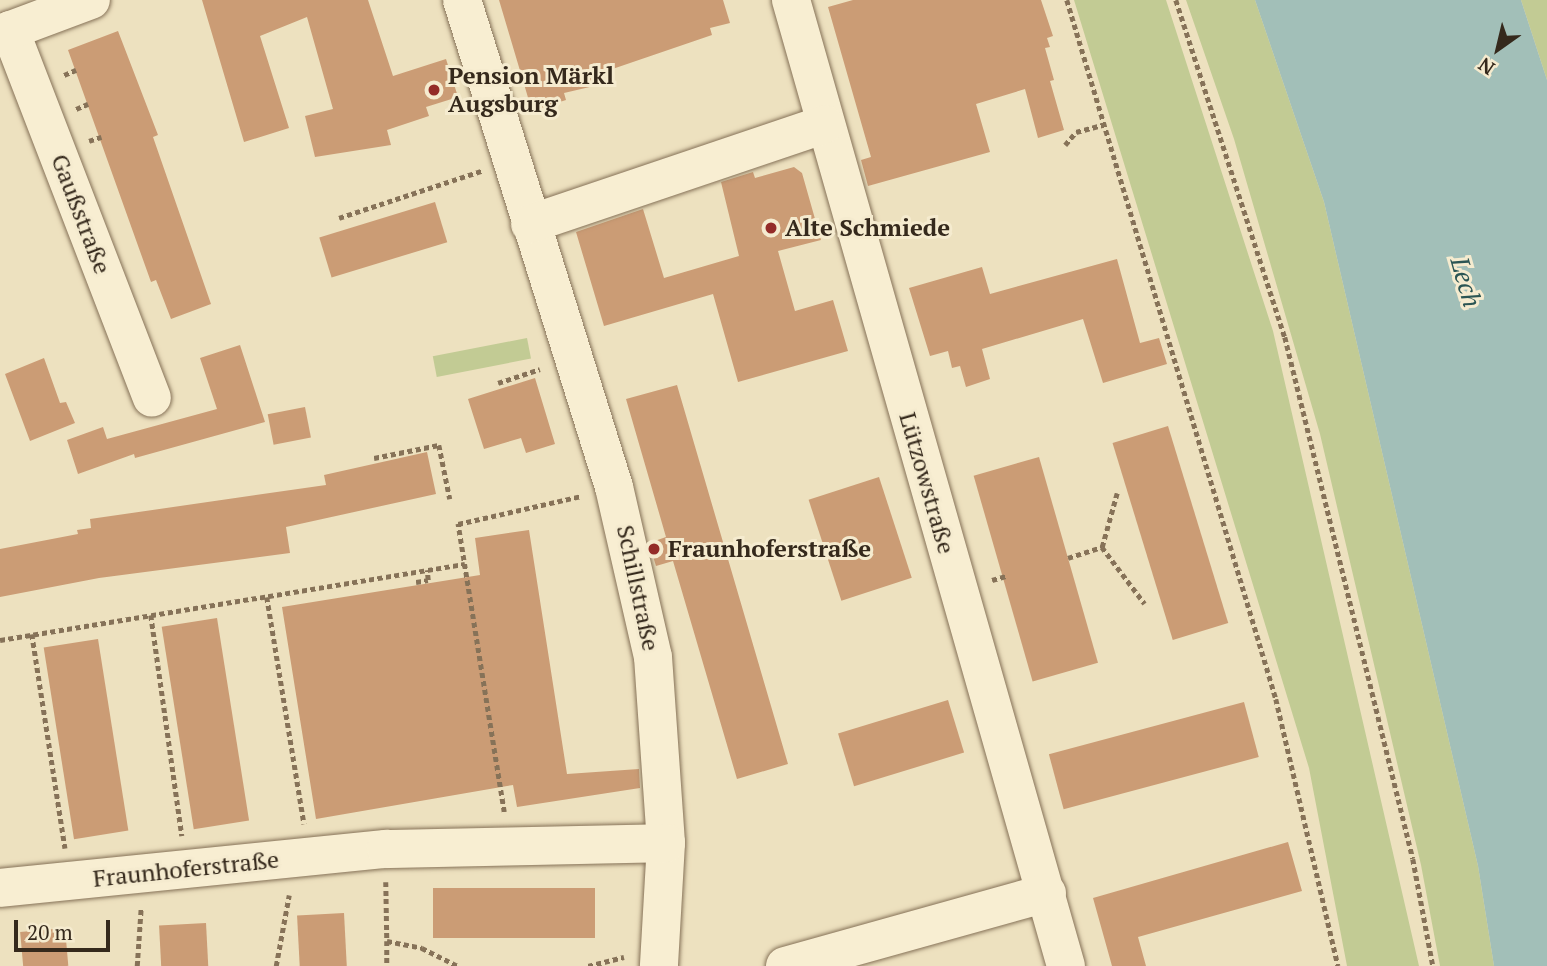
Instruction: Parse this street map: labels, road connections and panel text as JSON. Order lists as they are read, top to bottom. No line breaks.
{"streets":{"street":["Gaußstraße","Lützowstraße","Schillstraße","Fraunhoferstraße"]},"crossings":[["Schillstraße","Fraunhoferstraße"]],"water":["Lech"],"places":["Pension Märkl Augsburg","Alte Schmiede","Fraunhoferstraße"],"scale_bar":"20 m","north":"bottom left"}
